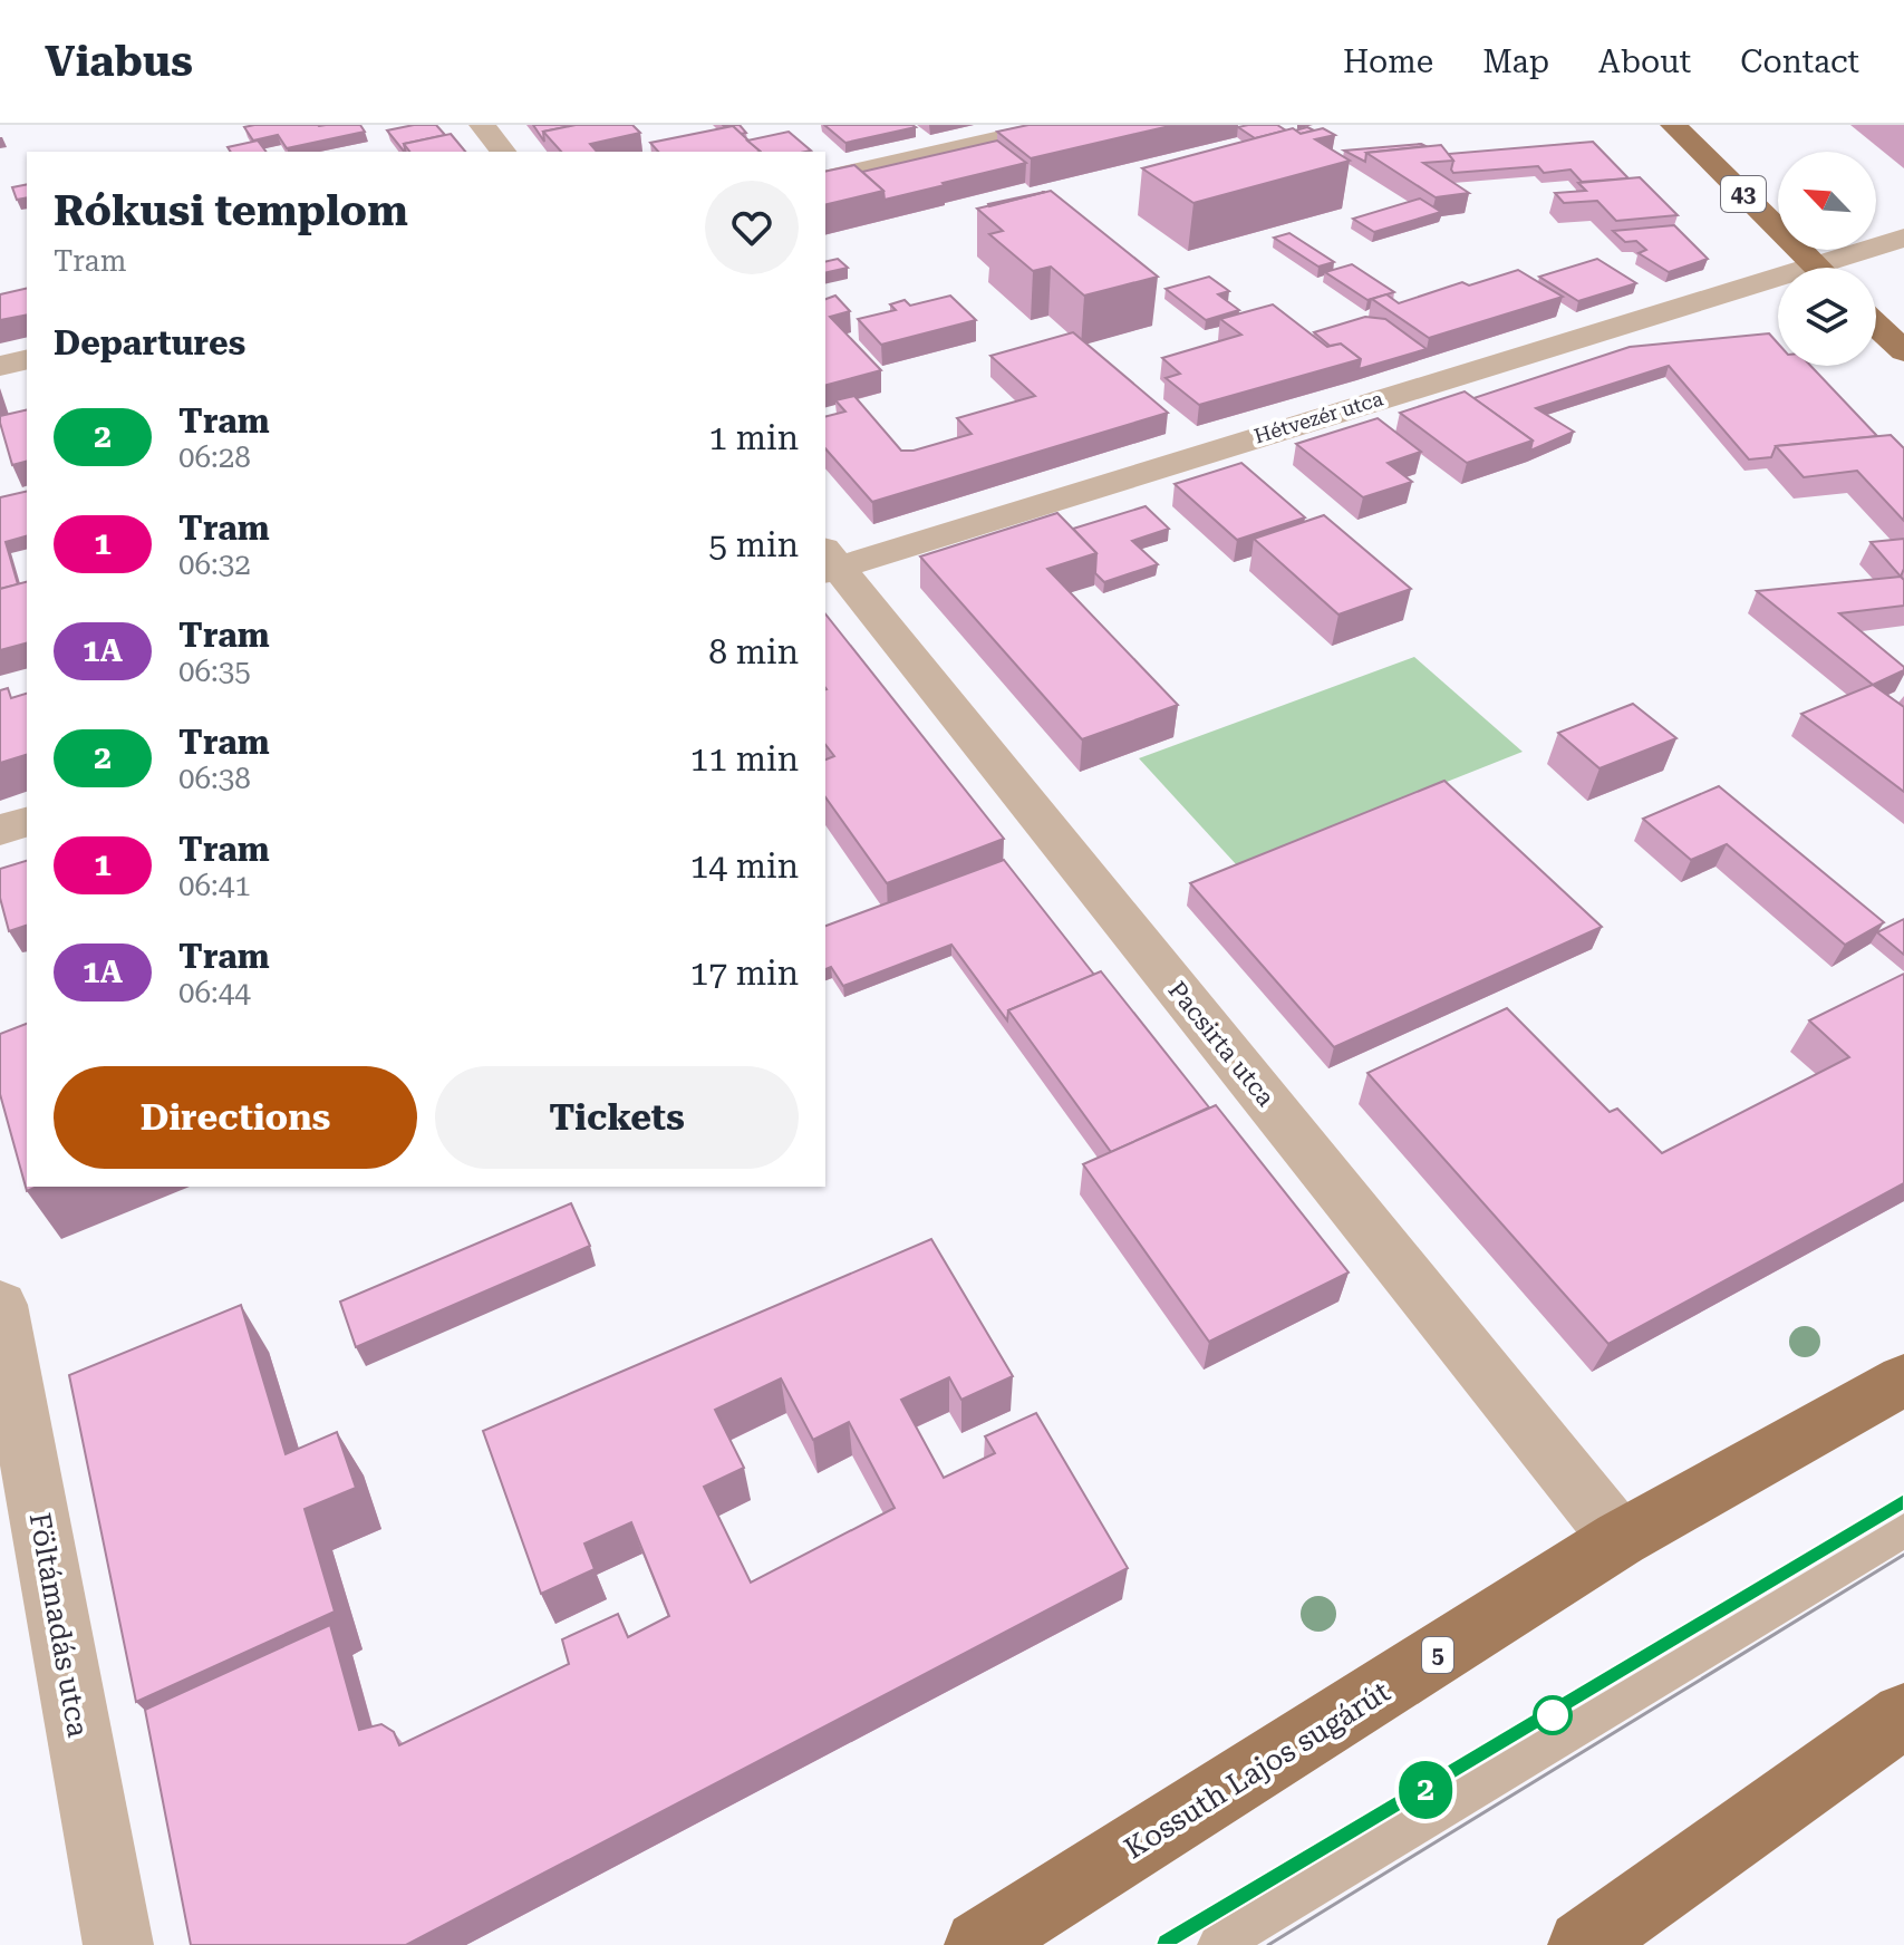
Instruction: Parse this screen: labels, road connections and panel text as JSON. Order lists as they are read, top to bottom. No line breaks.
{"streets":{"main road":["43","5","Kossuth Lajos sugárút"],"street":["Hétvezér utca","Pacsirta utca","Föltámadás utca"]},"crossings":[["Hétvezér utca","Pacsirta utca"],["Pacsirta utca","Kossuth Lajos sugárút"]],"lines":["tram line 2"],"north":"top left","page":{"header":"Viabus","nav":["Home","Map","About","Contact"],"on_map":"2","heading":[["Rókusi templom","Tram"],"Departures"],"list":[{"mark":"2","name":"Tram","note":"06:28","value":"1 min"},{"mark":"1","name":"Tram","note":"06:32","value":"5 min"},{"mark":"1A","name":"Tram","note":"06:35","value":"8 min"},{"mark":"2","name":"Tram","note":"06:38","value":"11 min"},{"mark":"1","name":"Tram","note":"06:41","value":"14 min"},{"mark":"1A","name":"Tram","note":"06:44","value":"17 min"}],"buttons":["Directions","Tickets"]}}
